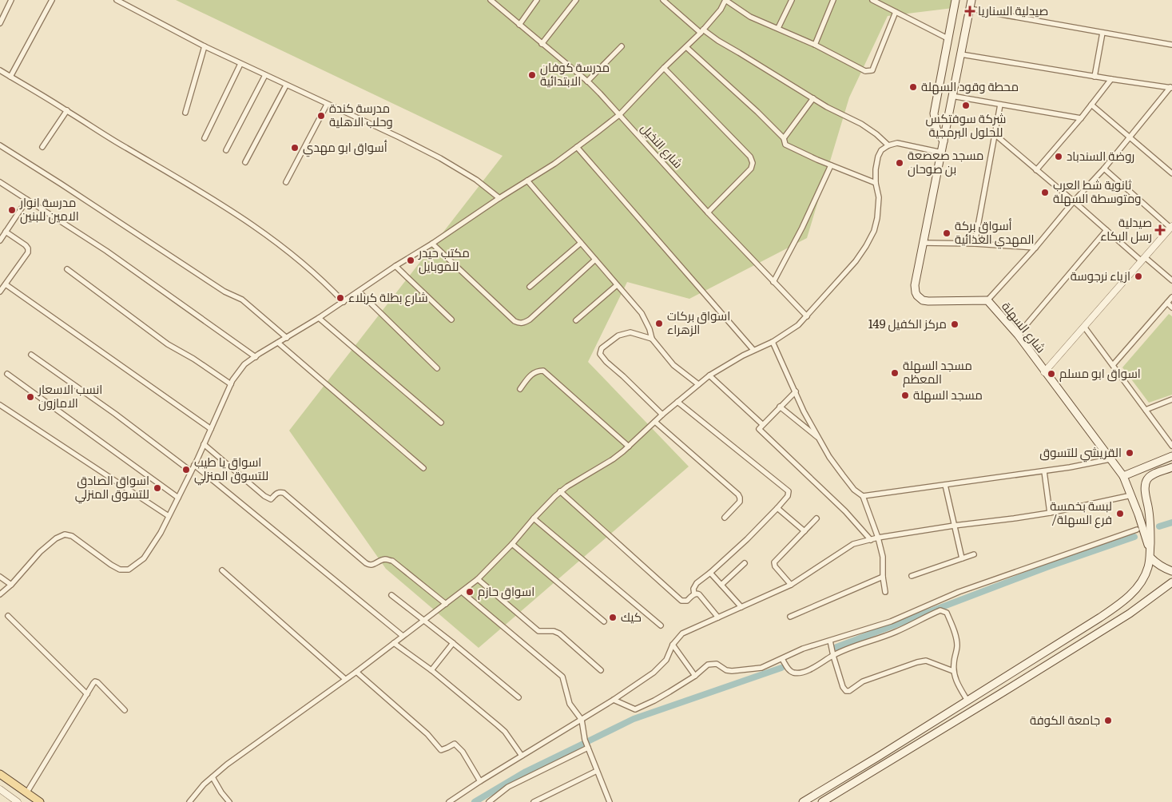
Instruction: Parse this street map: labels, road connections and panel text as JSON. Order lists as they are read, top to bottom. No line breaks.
{"streets":{"main road":["شارع السهلة"],"street":["شارع النخيل"]},"places":{"health":["صيدلية السناريا","صيدلية رسل البكاء"],"other":["مدرسة كوفان الابتدائية","محطة وقود السهلة","شركة سوفتكس للحلول البرمجية","مدرسة كندة وحلب الاهلية","أسواق ابو مهدي","روضة السندباد","مسجد صعصعة بن صوحان","ثانوية شط العرب ومتوسطة السهلة","مدرسة انوار الامين للبنين","أسواق بركة المهدي الغذائية","مكتب حيدر للموبايل","ازياء نرجوسة","شارع بطلة كربلاء","اسواق بركات الزهراء","مركز الكفيل 149","مسجد السهلة المعظم","اسواق ابو مسلم","مسجد السهلة","انسب الاسعار الامازون","القريشي للتسوق","اسواق يا طيب للتسوق المنزلي","اسواق الصادق للتسوق المنزلي","لبسة بخمسة /فرع السهلة","اسواق حازم","كيك","جامعة الكوفة"]}}
